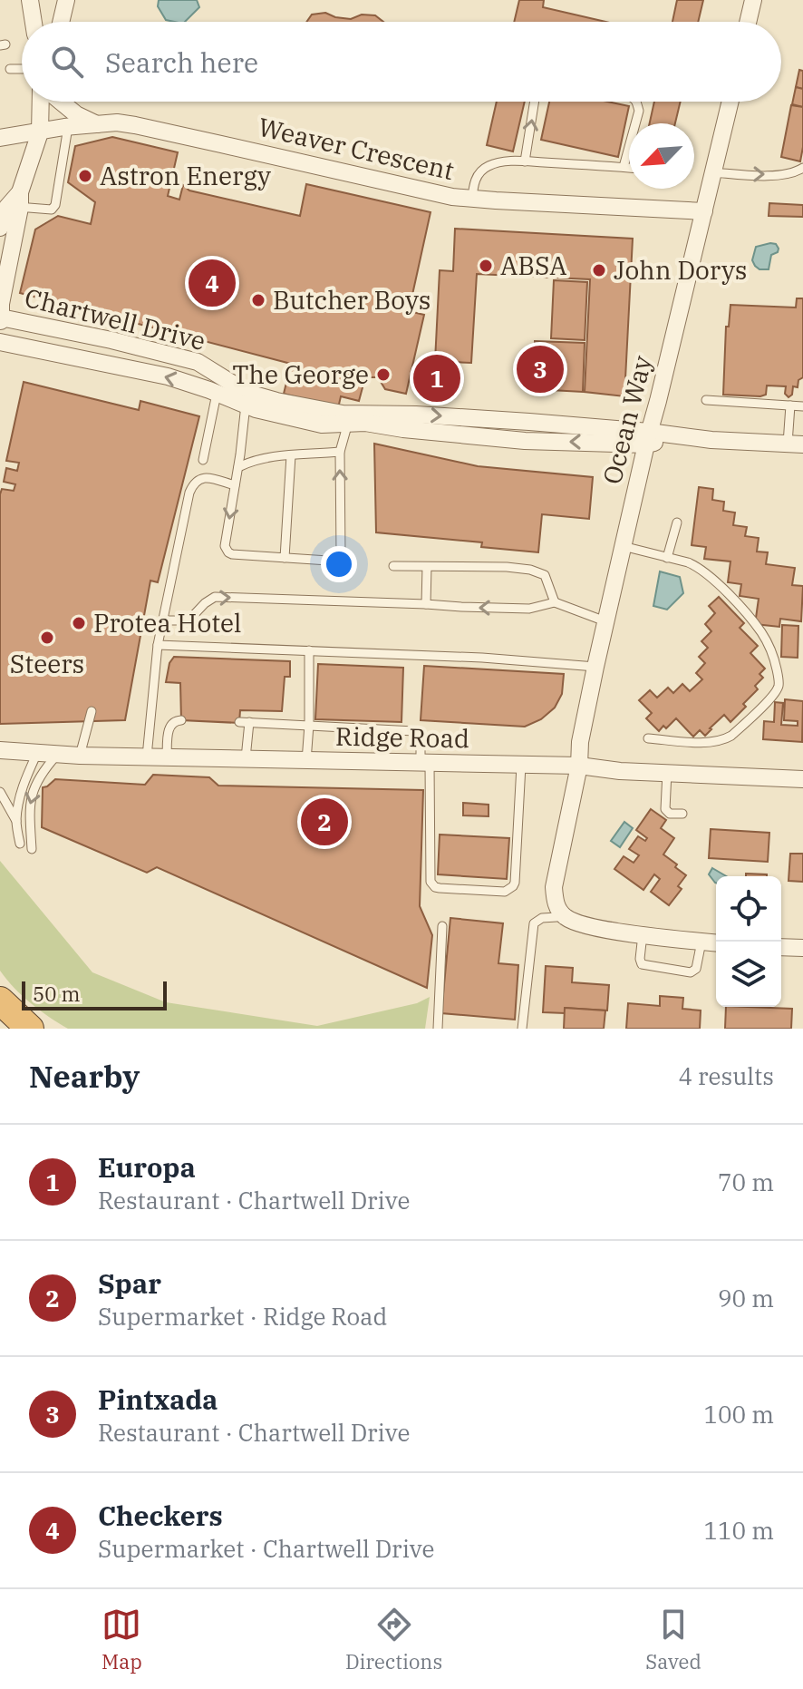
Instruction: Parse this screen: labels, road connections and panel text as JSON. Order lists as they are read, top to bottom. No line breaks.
{"streets":{"street":["Weaver Crescent","Chartwell Drive","Ocean Way","Ridge Road"]},"crossings":[["Weaver Crescent","Ocean Way"],["Chartwell Drive","Ocean Way"],["Ocean Way","Ridge Road"]],"places":["Astron Energy","ABSA","John Dorys","Butcher Boys","The George","Protea Hotel","Steers"],"scale_bar":"50 m","north":"bottom left","page":{"search":"Search here","pins":["4","3","1","2"],"scale":"50 m","heading":["Nearby","4 results"],"list":[{"mark":"1","name":"Europa","note":"Restaurant · Chartwell Drive","value":"70 m"},{"mark":"2","name":"Spar","note":"Supermarket · Ridge Road","value":"90 m"},{"mark":"3","name":"Pintxada","note":"Restaurant · Chartwell Drive","value":"100 m"},{"mark":"4","name":"Checkers","note":"Supermarket · Chartwell Drive","value":"110 m"}],"nav":["Map","Directions","Saved"]}}
